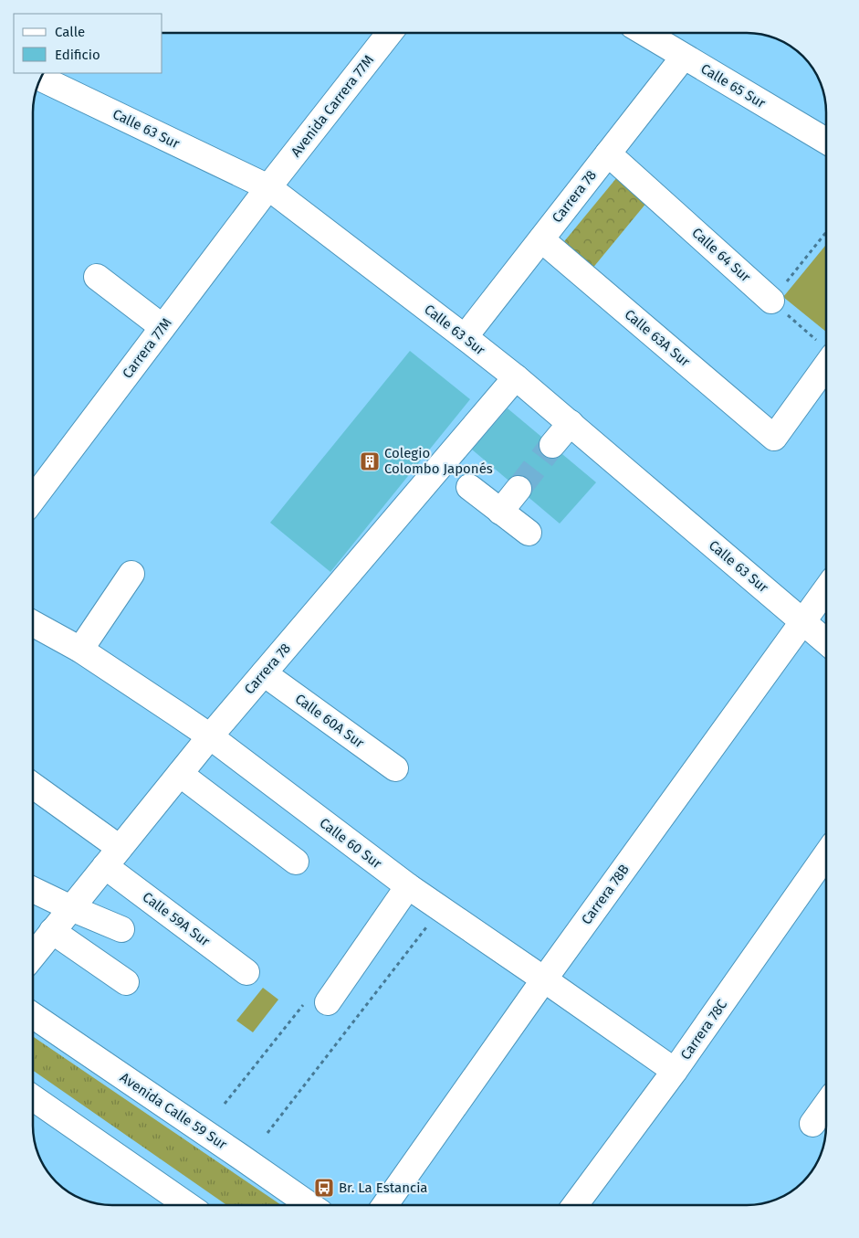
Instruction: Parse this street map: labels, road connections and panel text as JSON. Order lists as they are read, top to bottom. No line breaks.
{"streets":{"street":["Calle 65 Sur","Avenida Carrera 77M","Calle 63 Sur","Carrera 78","Calle 64 Sur","Calle 63A Sur","Carrera 77M","Calle 60A Sur","Calle 60 Sur","Carrera 78B","Calle 59A Sur","Carrera 78C","Avenida Calle 59 Sur"]},"crossings":[["Calle 65 Sur","Carrera 78"],["Avenida Carrera 77M","Calle 63 Sur"],["Avenida Carrera 77M","Carrera 77M"],["Calle 63 Sur","Carrera 78"],["Calle 63 Sur","Carrera 77M"],["Calle 63 Sur","Carrera 78B"],["Carrera 78","Calle 64 Sur"],["Carrera 78","Calle 63A Sur"],["Carrera 78","Calle 60A Sur"],["Carrera 78","Calle 60 Sur"],["Carrera 78","Calle 59A Sur"],["Calle 60 Sur","Carrera 78B"],["Calle 60 Sur","Carrera 78C"]],"places":{"building":["Colegio Colombo Japonés"],"bus stop":["Br. La Estancia"]},"legend":["Calle","Edificio"]}
